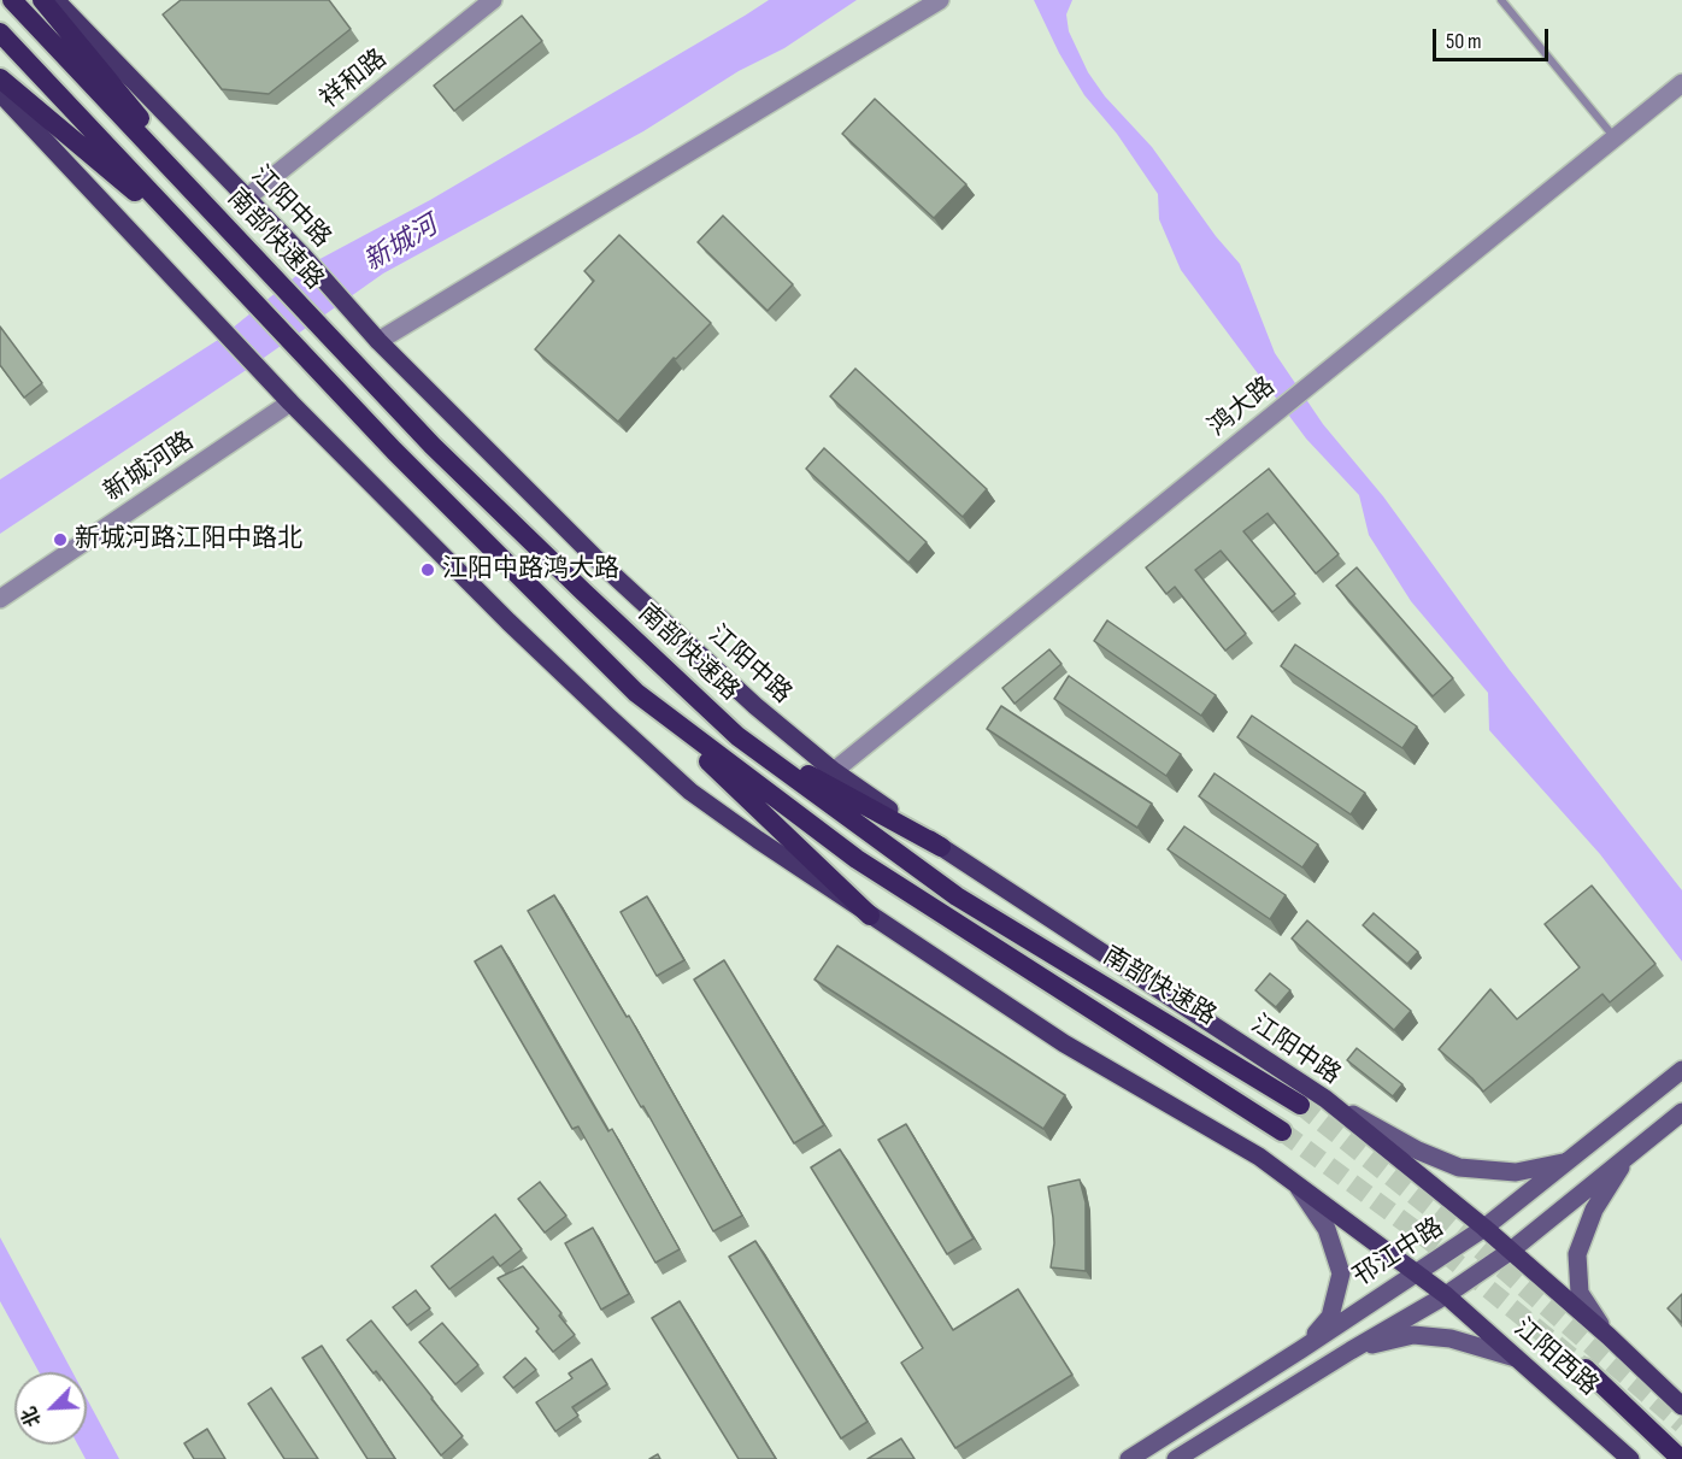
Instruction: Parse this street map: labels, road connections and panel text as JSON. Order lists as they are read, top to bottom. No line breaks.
{"streets":{"highway":["南部快速路"],"main road":["江阳中路","邗江中路","江阳西路"],"street":["祥和路","鸿大路","新城河路"]},"crossings":[["祥和路","江阳中路"],["江阳中路","鸿大路"],["江阳中路","邗江中路"],["江阳中路","江阳西路"]],"water":["新城河"],"places":["新城河路江阳中路北","江阳中路鸿大路"],"scale_bar":"50 m","north":"bottom left"}
